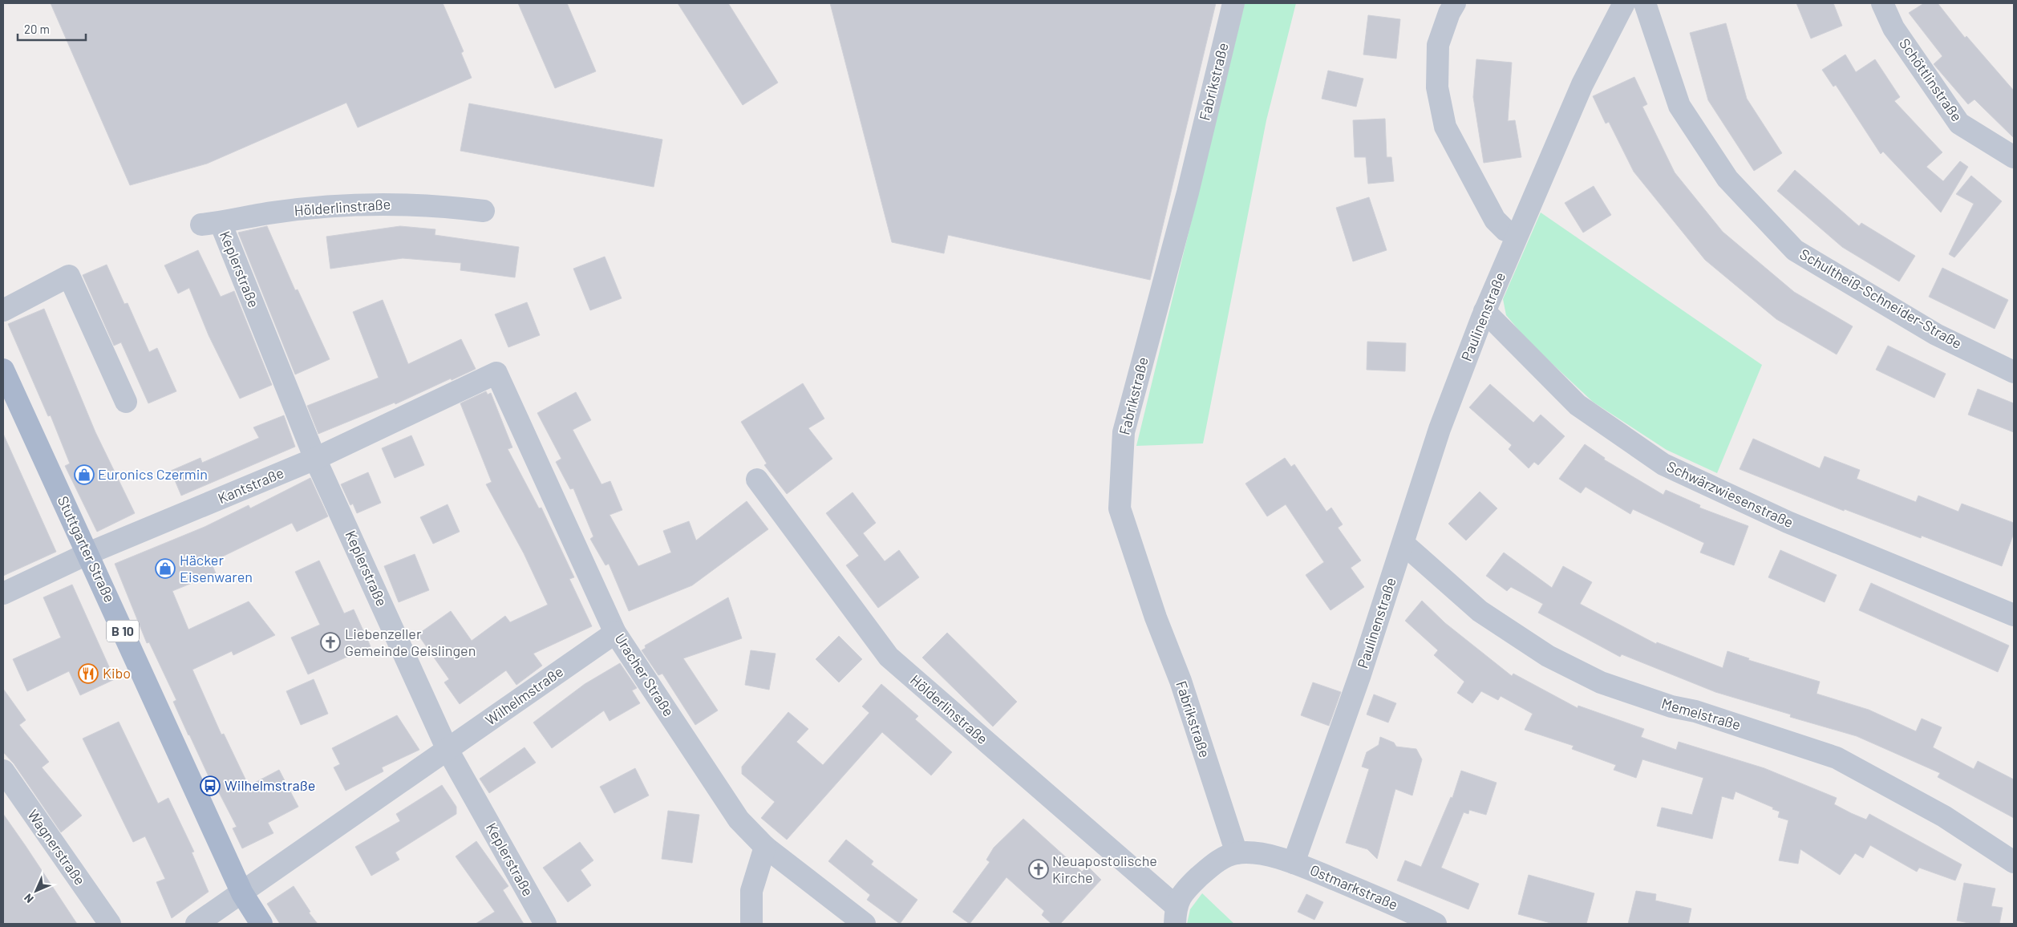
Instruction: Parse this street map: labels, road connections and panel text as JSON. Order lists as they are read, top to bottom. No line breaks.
{"streets":{"main road":["Stuttgarter Straße","B 10"],"street":["Schöttlinstraße","Fabrikstraße","Hölderlinstraße","Keplerstraße","Schultheiß-Schneider-Straße","Paulinenstraße","Kantstraße","Schwärzwiesenstraße","Uracher Straße","Wilhelmstraße","Memelstraße","Wagnerstraße","Ostmarkstraße"]},"crossings":[["Hölderlinstraße","Keplerstraße"],["Keplerstraße","Kantstraße"],["Keplerstraße","Wilhelmstraße"],["Paulinenstraße","Schwärzwiesenstraße"],["Paulinenstraße","Memelstraße"],["Paulinenstraße","Ostmarkstraße"],["Kantstraße","Stuttgarter Straße"],["Kantstraße","Uracher Straße"],["Stuttgarter Straße","Wilhelmstraße"],["Uracher Straße","Wilhelmstraße"]],"places":{"shop":["Euronics Czermin","Häcker Eisenwaren"],"church":["Liebenzeller Gemeinde Geislingen","Neuapostolische Kirche"],"restaurant":["Kibo"],"bus stop":["Wilhelmstraße"]},"scale_bar":"20 m","north":"bottom left"}
